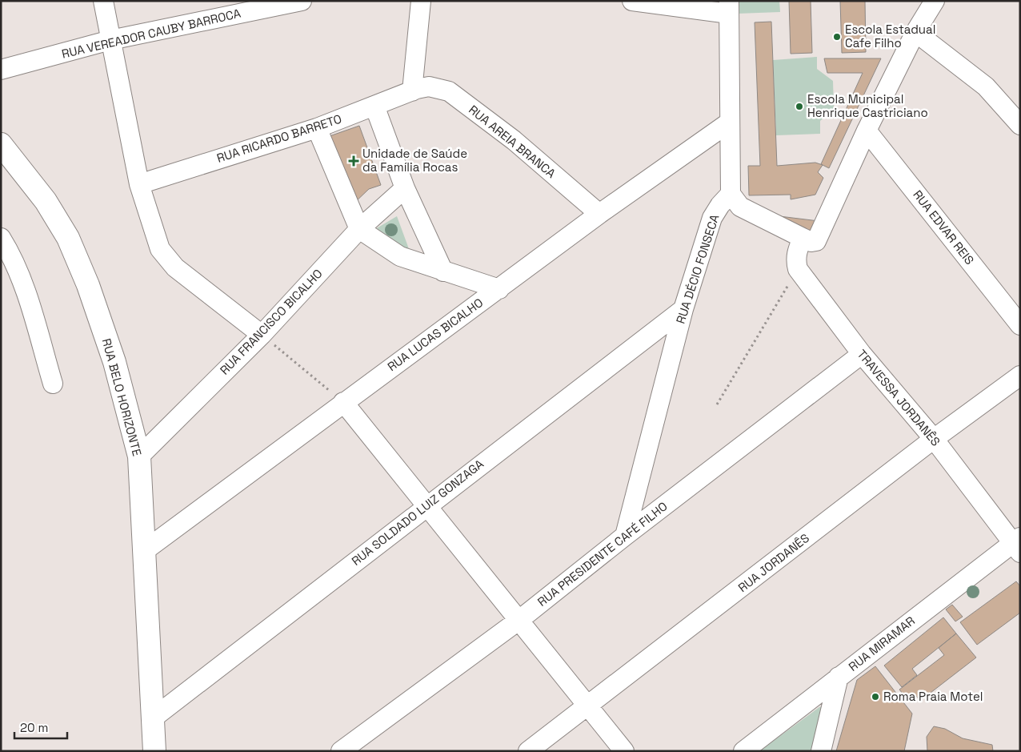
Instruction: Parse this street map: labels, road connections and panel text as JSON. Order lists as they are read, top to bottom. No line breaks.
{"streets":{"street":["RUA VEREADOR CAUBY BARROCA","RUA RICARDO BARRETO","RUA AREIA BRANCA","RUA EDVAR REIS","RUA DÉCIO FONSECA","RUA FRANCISCO BICALHO","RUA LUCAS BICALHO","RUA BELO HORIZONTE","TRAVESSA JORDANÊS","RUA SOLDADO LUIZ GONZAGA","RUA PRESIDENTE CAFÉ FILHO","RUA JORDANÊS","RUA MIRAMAR"]},"crossings":[["RUA RICARDO BARRETO","RUA AREIA BRANCA"],["RUA AREIA BRANCA","RUA LUCAS BICALHO"],["RUA DÉCIO FONSECA","RUA SOLDADO LUIZ GONZAGA"],["RUA DÉCIO FONSECA","RUA PRESIDENTE CAFÉ FILHO"],["RUA FRANCISCO BICALHO","RUA BELO HORIZONTE"],["RUA LUCAS BICALHO","RUA BELO HORIZONTE"],["RUA BELO HORIZONTE","RUA SOLDADO LUIZ GONZAGA"],["TRAVESSA JORDANÊS","RUA PRESIDENTE CAFÉ FILHO"],["TRAVESSA JORDANÊS","RUA JORDANÊS"],["TRAVESSA JORDANÊS","RUA MIRAMAR"]],"places":{"other":["Escola Estadual Cafe Filho","Escola Municipal Henrique Castriciano","Roma Praia Motel"],"health":["Unidade de Saúde da Família Rocas"]},"scale_bar":"20 m"}
